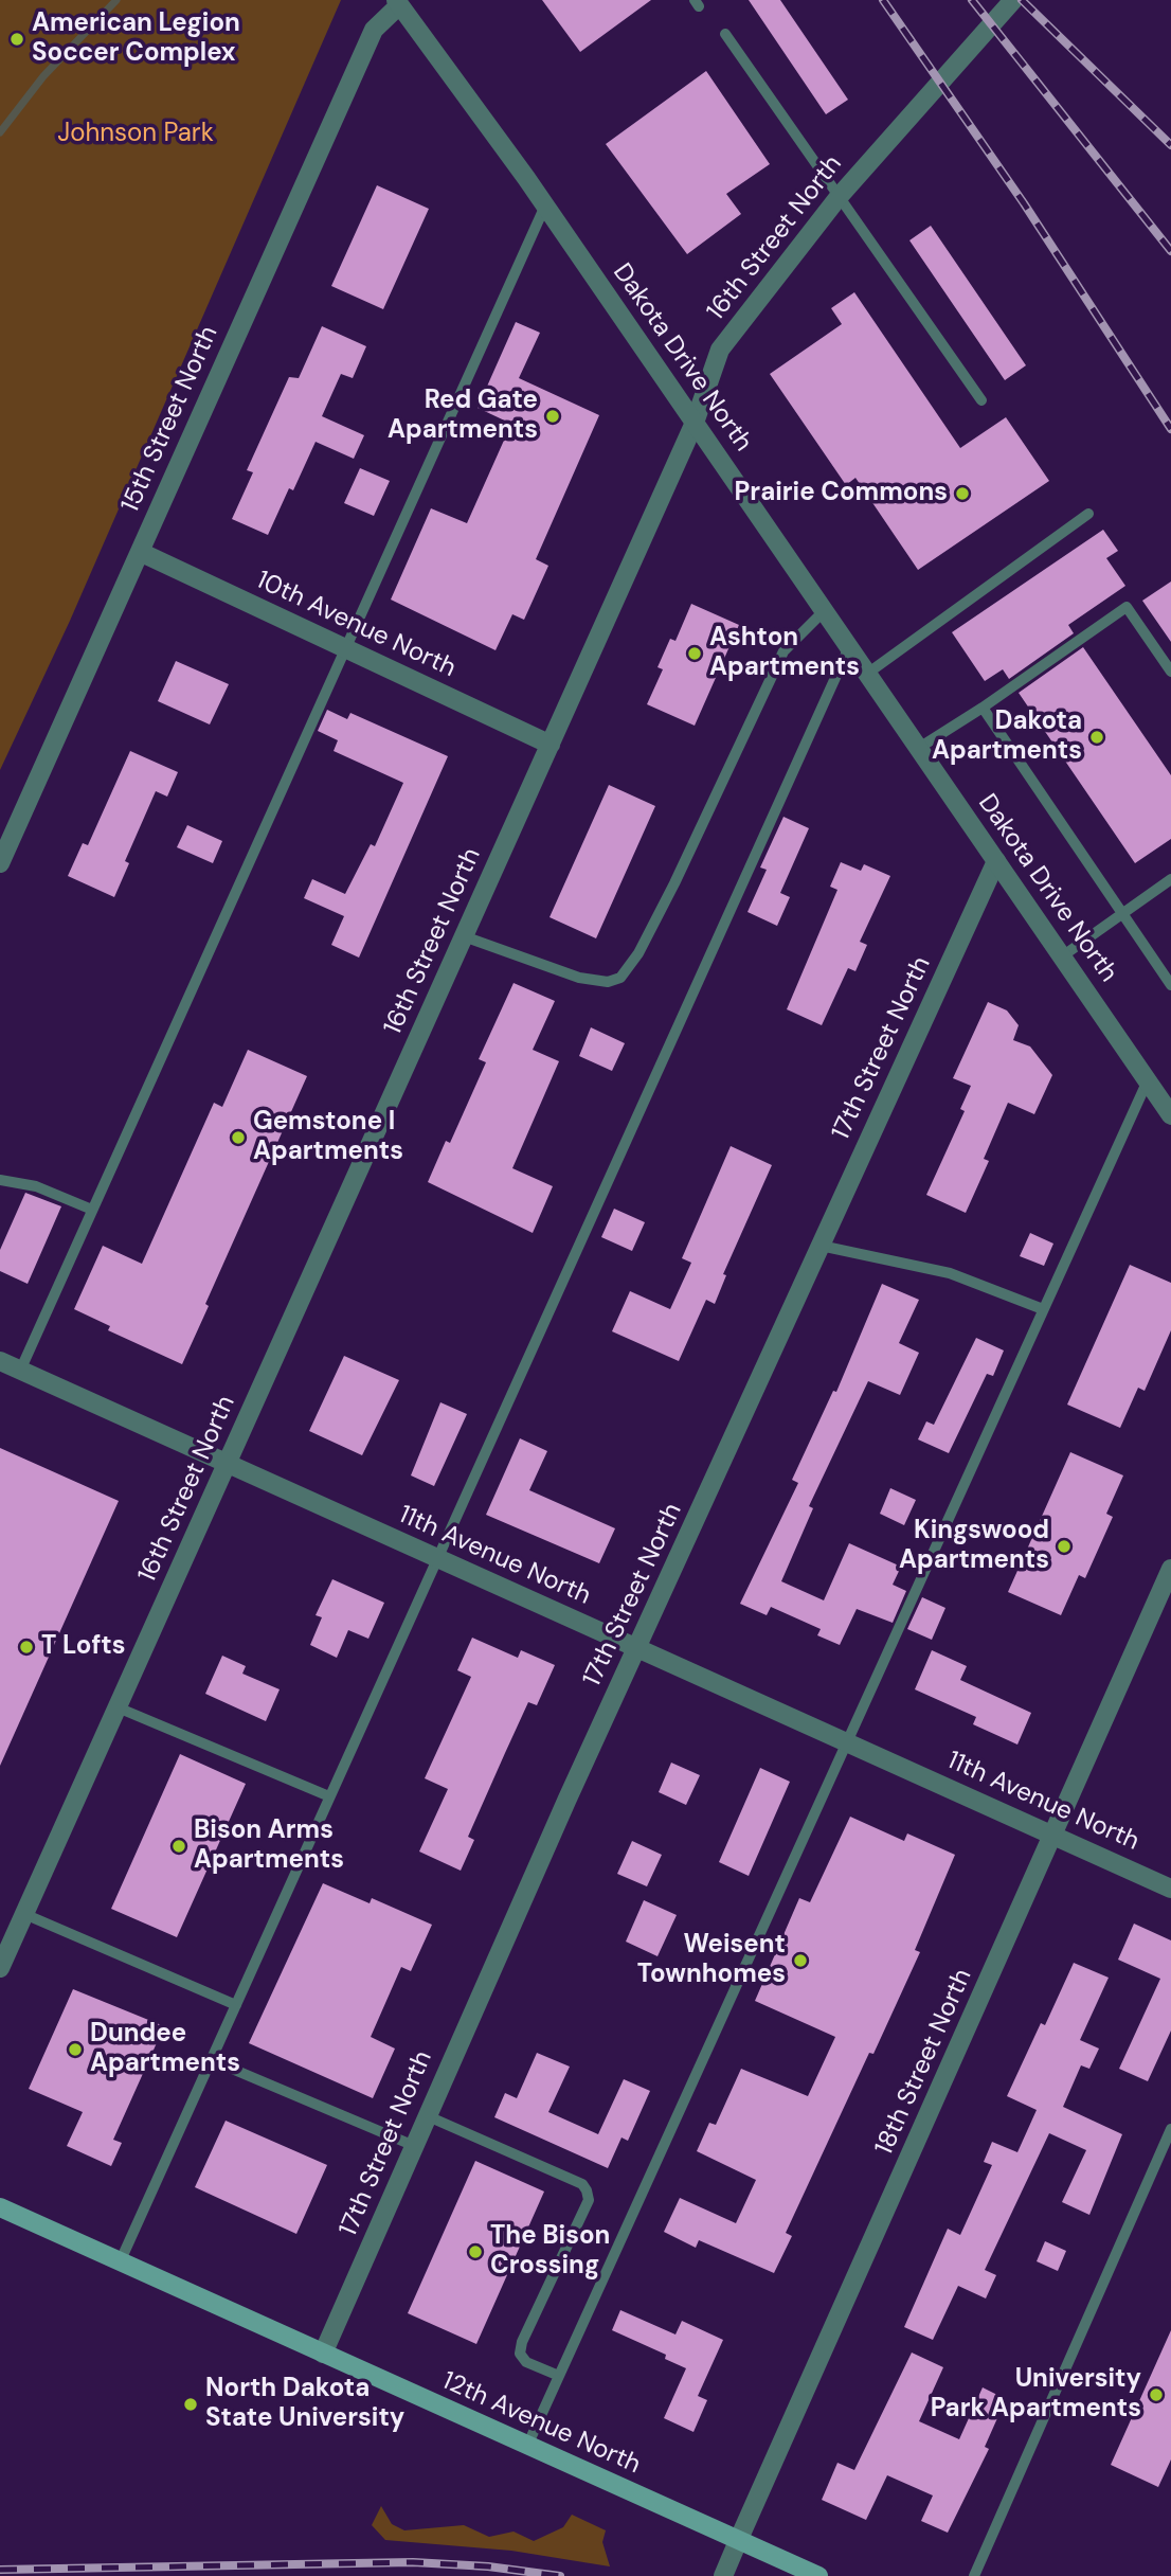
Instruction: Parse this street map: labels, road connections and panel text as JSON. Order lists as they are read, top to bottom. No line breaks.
{"streets":{"main road":["12th Avenue North"],"street":["16th Street North","Dakota Drive North","15th Street North","10th Avenue North","17th Street North","11th Avenue North","18th Street North"]},"crossings":[["16th Street North","Dakota Drive North"],["16th Street North","10th Avenue North"],["16th Street North","11th Avenue North"],["Dakota Drive North","15th Street North"],["Dakota Drive North","17th Street North"],["15th Street North","10th Avenue North"],["17th Street North","11th Avenue North"],["17th Street North","12th Avenue North"],["11th Avenue North","18th Street North"],["18th Street North","12th Avenue North"]],"parks":["Johnson Park"],"places":["American Legion Soccer Complex","Red Gate Apartments","Prairie Commons","Ashton Apartments","Dakota Apartments","Gemstone I Apartments","Kingswood Apartments","T Lofts","Bison Arms Apartments","Weisent Townhomes","Dundee Apartments","The Bison Crossing","University Park Apartments","North Dakota State University"]}
